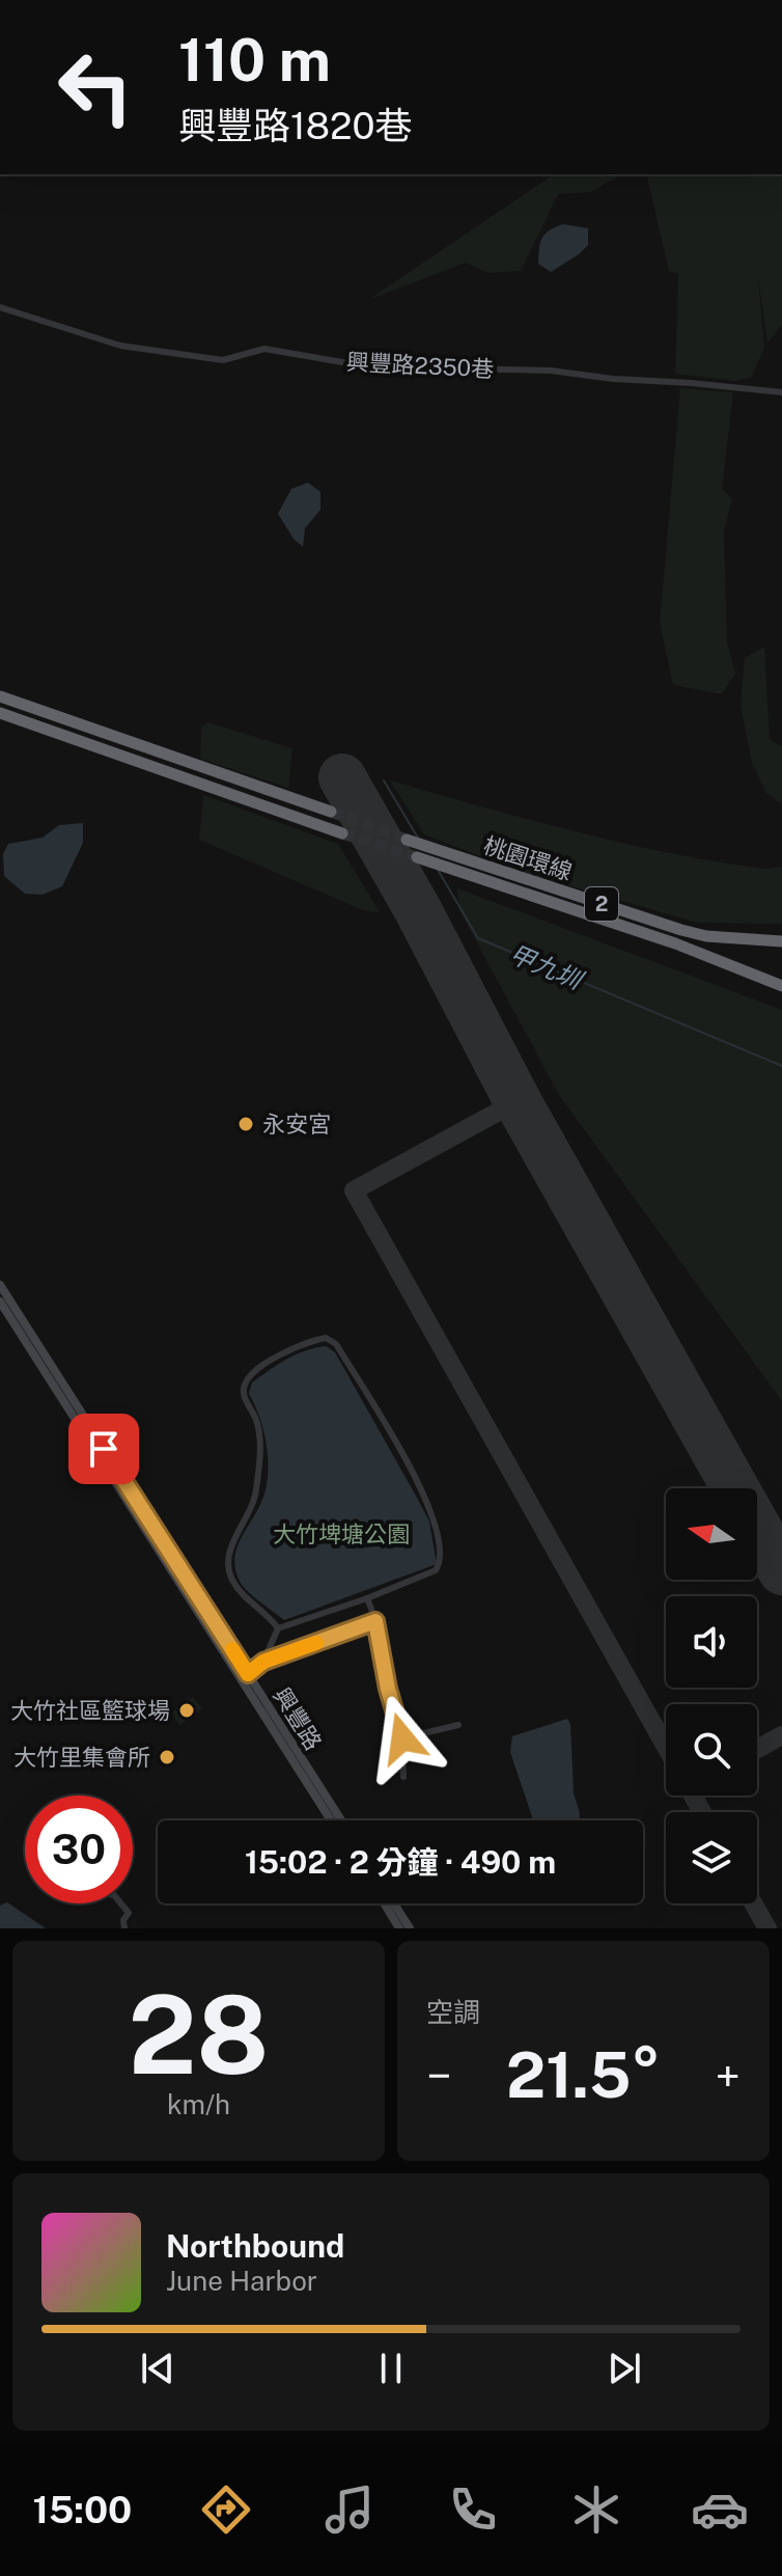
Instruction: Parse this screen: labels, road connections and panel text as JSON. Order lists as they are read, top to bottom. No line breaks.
{"streets":{"highway":["桃園環線","2"],"main road":["興豐路"],"street":["興豐路2350巷"]},"water":["甲九圳"],"parks":["大竹埤塘公園"],"places":["永安宮","大竹社區籃球場","大竹里集會所"],"north":"left","page":{"turn":["110 m","興豐路1820巷"],"limit":"30","trip":"15:02 · 2 分鐘 · 490 m","tile":[["28","km/h"],"空調"],"heat":["−","21.5°","+"],"song":["Northbound","June Harbor"],"tabs":"15:00"}}
